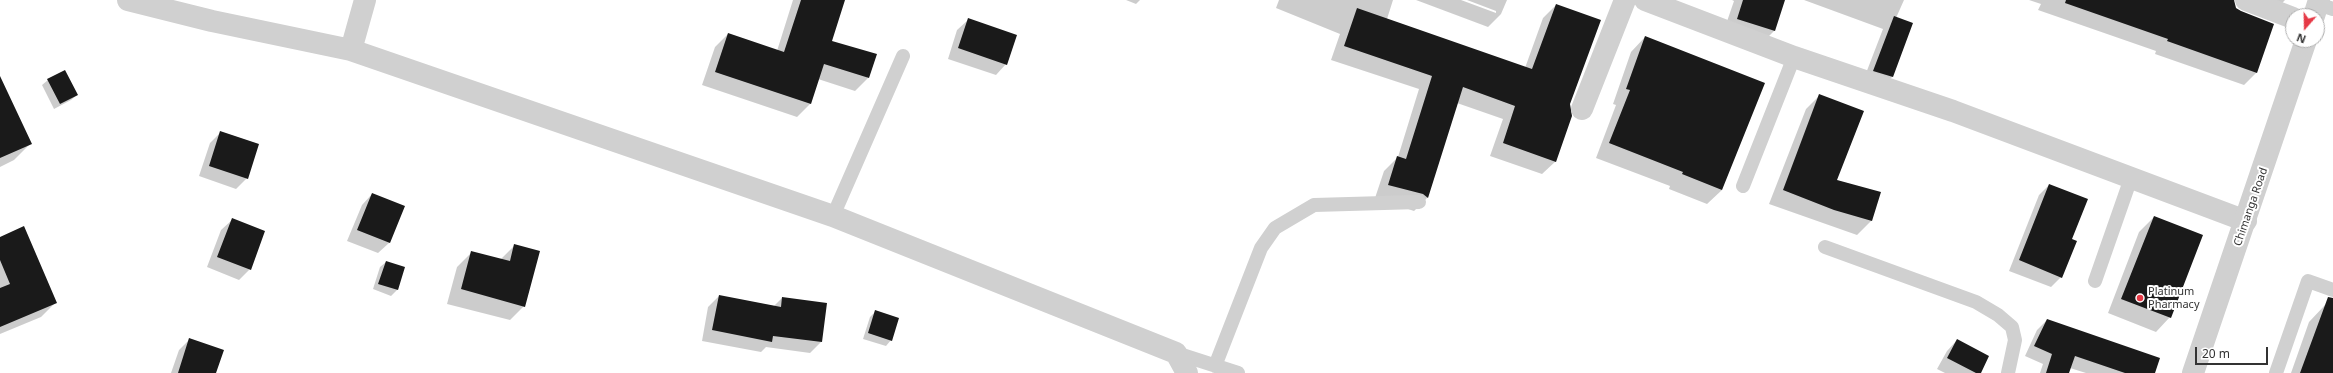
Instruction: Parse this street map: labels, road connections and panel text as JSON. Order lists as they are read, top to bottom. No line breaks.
{"streets":{"street":["Chimanga Road"]},"places":["Platinum Pharmacy"],"scale_bar":"20 m","north":"bottom"}
